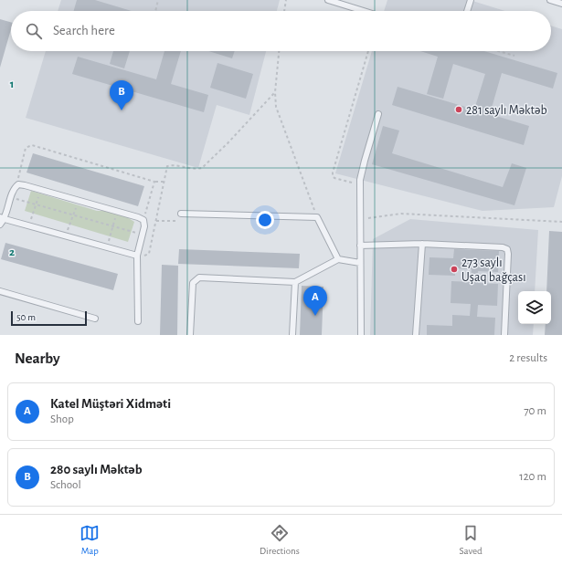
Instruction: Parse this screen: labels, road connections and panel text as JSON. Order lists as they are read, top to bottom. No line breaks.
{"places":["281 saylı Məktəb","273 saylı Uşaq bağçası"],"scale_bar":"50 m","page":{"search":"Search here","pins":["B","A"],"scale":"50 m","heading":["Nearby","2 results"],"list":[{"mark":"A","name":"Katel Müştəri Xidməti","note":"Shop","value":"70 m"},{"mark":"B","name":"280 saylı Məktəb","note":"School","value":"120 m"}],"nav":["Map","Directions","Saved"]},"grid":{"rows":["1","2"]}}
